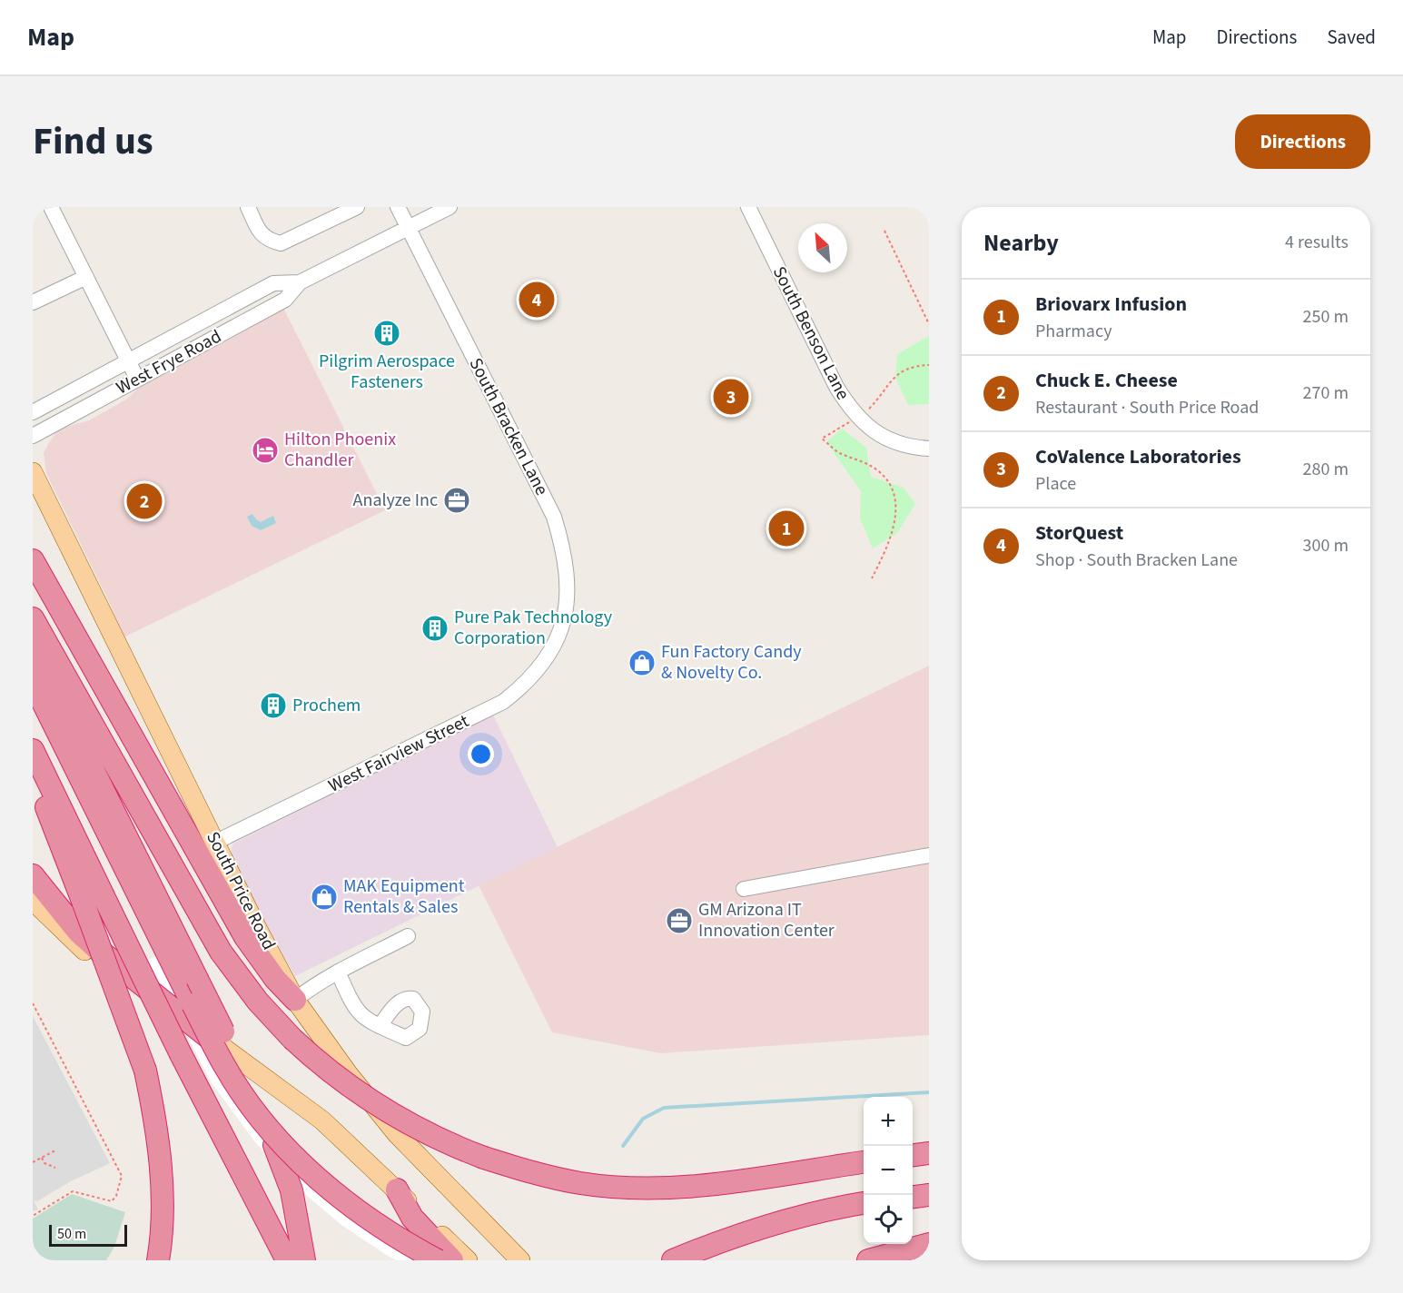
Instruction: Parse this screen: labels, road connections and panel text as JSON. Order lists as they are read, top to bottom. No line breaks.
{"streets":{"main road":["South Price Road"],"street":["South Benson Lane","West Frye Road","South Bracken Lane","West Fairview Street"]},"crossings":[["West Frye Road","South Bracken Lane"],["South Bracken Lane","West Fairview Street"],["West Fairview Street","South Price Road"]],"places":{"building":["Pilgrim Aerospace Fasteners","Pure Pak Technology Corporation","Prochem"],"hotel":["Hilton Phoenix Chandler"],"office":["Analyze Inc","GM Arizona IT Innovation Center"],"shop":["Fun Factory Candy & Novelty Co.","MAK Equipment Rentals & Sales"]},"scale_bar":"50 m","north":"top left","page":{"header":"Map","nav":["Map","Directions","Saved"],"title":"Find us","buttons":"Directions","heading":["Nearby","4 results"],"list":[{"mark":"1","name":"Briovarx Infusion","note":"Pharmacy","value":"250 m"},{"mark":"2","name":"Chuck E. Cheese","note":"Restaurant · South Price Road","value":"270 m"},{"mark":"3","name":"CoValence Laboratories","note":"Place","value":"280 m"},{"mark":"4","name":"StorQuest","note":"Shop · South Bracken Lane","value":"300 m"}],"pins":["4","3","2","1"],"map_buttons":["+","−"],"scale":"50 m"}}
